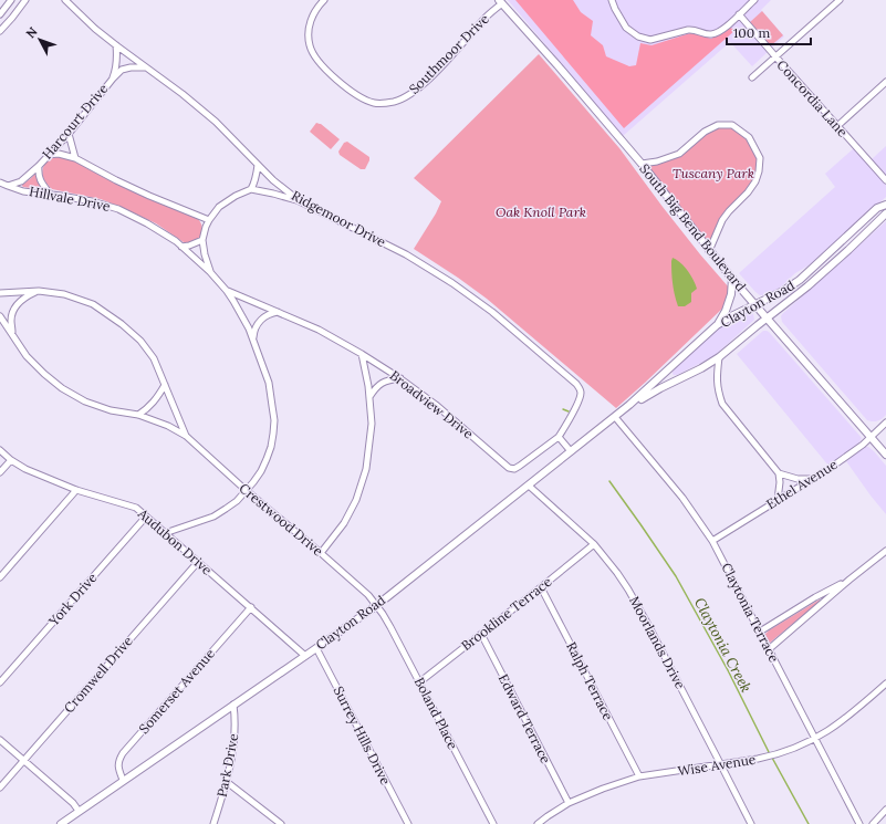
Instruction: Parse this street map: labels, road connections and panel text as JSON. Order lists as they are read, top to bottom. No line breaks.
{"streets":{"main road":["South Big Bend Boulevard","Clayton Road"],"street":["Southmoor Drive","Concordia Lane","Harcourt Drive","Hillvale Drive","Ridgemoor Drive","Broadview Drive","Ethel Avenue","Crestwood Drive","Audubon Drive","York Drive","Claytonia Terrace","Brookline Terrace","Moorlands Drive","Cromwell Drive","Ralph Terrace","Somerset Avenue","Boland Place","Edward Terrace","Surrey Hills Drive","Park Drive","Wise Avenue"]},"crossings":[["Southmoor Drive","South Big Bend Boulevard"],["Harcourt Drive","Hillvale Drive"],["Harcourt Drive","Ridgemoor Drive"],["Hillvale Drive","Broadview Drive"],["Hillvale Drive","Crestwood Drive"],["Hillvale Drive","Audubon Drive"],["Ridgemoor Drive","Broadview Drive"],["South Big Bend Boulevard","Clayton Road"],["South Big Bend Boulevard","Ethel Avenue"],["Clayton Road","Crestwood Drive"],["Clayton Road","Audubon Drive"],["Clayton Road","Claytonia Terrace"],["Clayton Road","Moorlands Drive"],["Clayton Road","Somerset Avenue"],["Clayton Road","Boland Place"],["Clayton Road","Surrey Hills Drive"],["Clayton Road","Park Drive"],["Ethel Avenue","Claytonia Terrace"],["Crestwood Drive","Boland Place"],["Audubon Drive","York Drive"],["Audubon Drive","Cromwell Drive"],["Audubon Drive","Somerset Avenue"],["Claytonia Terrace","Wise Avenue"],["Brookline Terrace","Moorlands Drive"],["Brookline Terrace","Ralph Terrace"],["Brookline Terrace","Boland Place"],["Brookline Terrace","Edward Terrace"],["Moorlands Drive","Wise Avenue"],["Ralph Terrace","Wise Avenue"],["Edward Terrace","Wise Avenue"]],"water":["Claytonia Creek"],"parks":["Tuscany Park","Oak Knoll Park"],"scale_bar":"100 m","north":"top left"}
